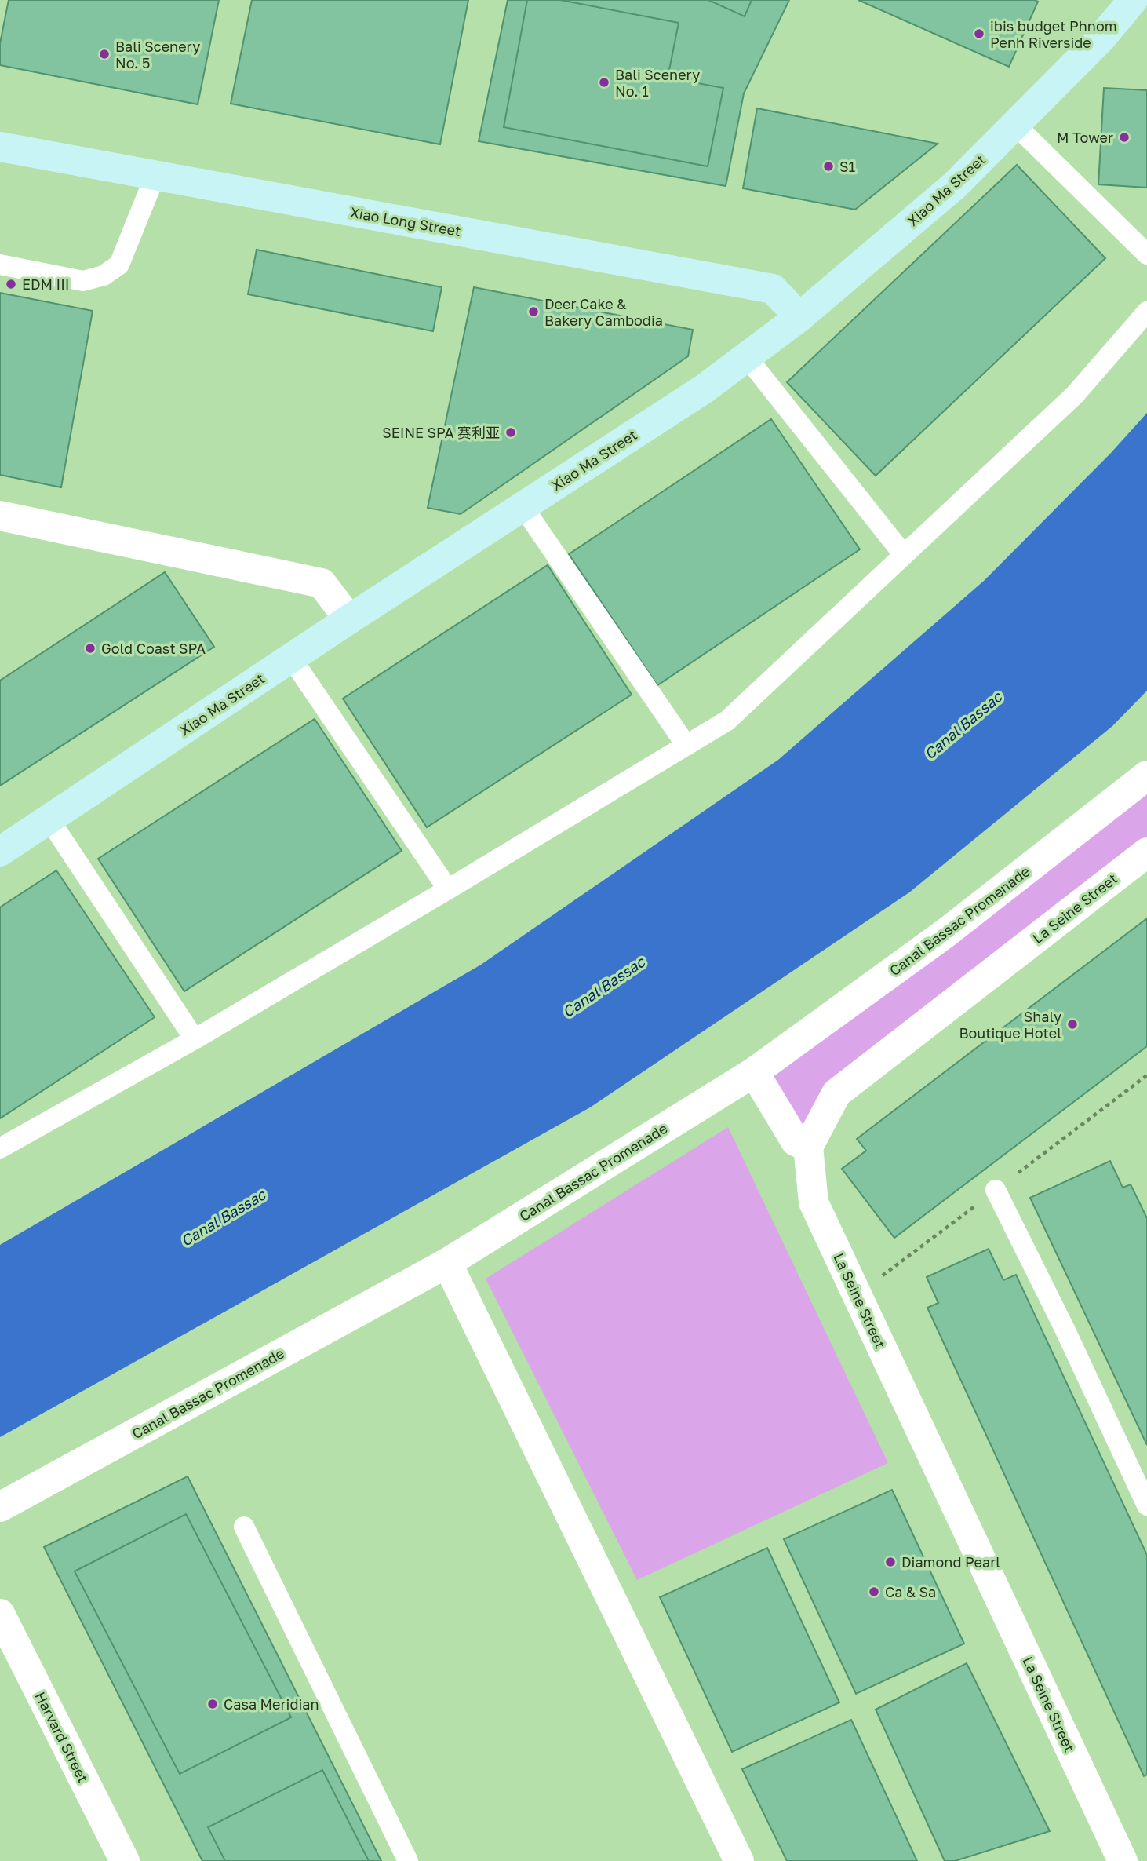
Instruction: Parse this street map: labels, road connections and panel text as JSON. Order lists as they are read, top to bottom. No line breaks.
{"streets":{"main road":["Xiao Ma Street","Xiao Long Street"],"street":["La Seine Street","Canal Bassac Promenade","Harvard Street"]},"crossings":[["Xiao Ma Street","Xiao Long Street"]],"water":["Canal Bassac"],"places":["ibis budget Phnom Penh Riverside","Bali Scenery No. 5","Bali Scenery No. 1","M Tower","S1","EDM III","Deer Cake & Bakery Cambodia","SEINE SPA 赛利亚","Gold Coast SPA","Shaly Boutique Hotel","Diamond Pearl","Ca & Sa","Casa Meridian"]}
